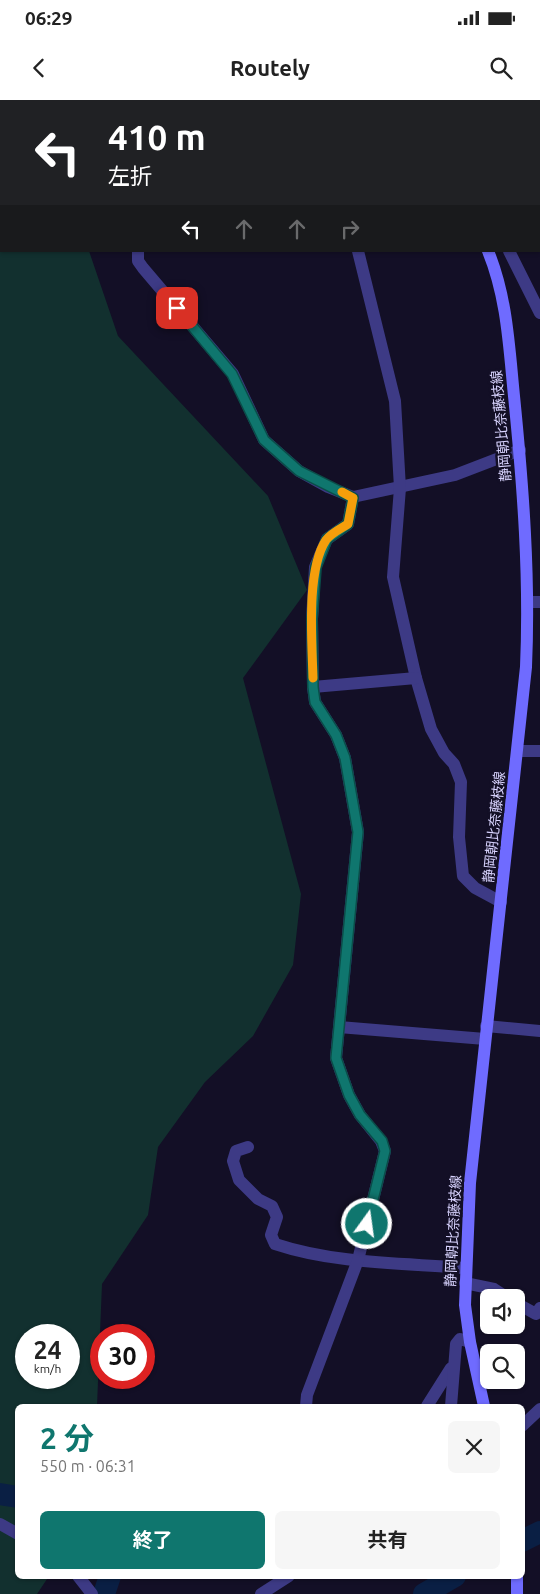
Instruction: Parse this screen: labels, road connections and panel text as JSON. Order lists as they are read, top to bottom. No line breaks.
{"streets":{"main road":["静岡朝比奈藤枝線"]},"page":{"status":"06:29","header":"Routely","turn":["410 m","左折"],"speed":"24 km/h","limit":"30","heading":["2 分","550 m · 06:31"],"buttons":["終了","共有"]}}
